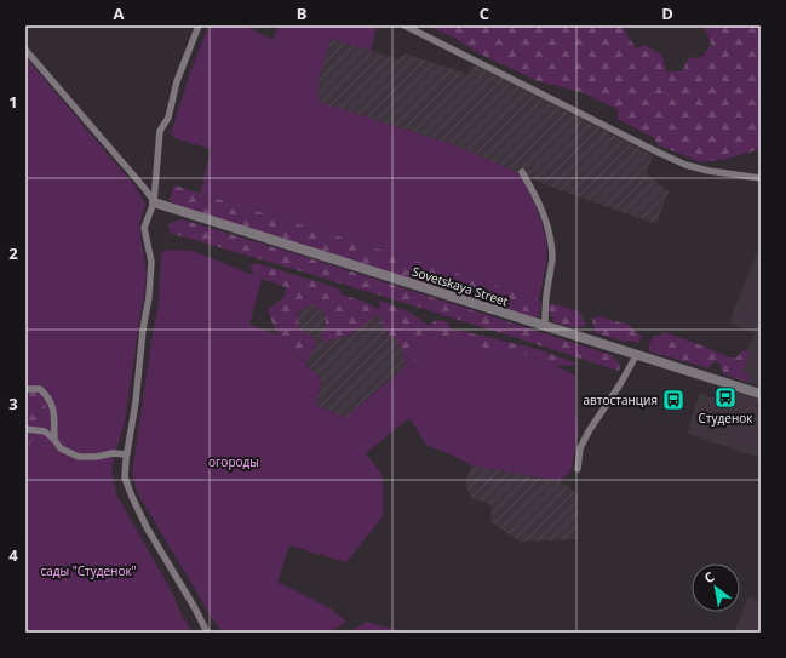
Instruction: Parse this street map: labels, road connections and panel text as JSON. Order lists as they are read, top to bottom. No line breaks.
{"streets":{"street":["Sovetskaya Street"]},"parks":["огороды","сады \"Студенок\""],"places":{"bus stop":["Студенок","автостанция"]},"north":"top left","grid":{"columns":["A","B","C","D"],"rows":["1","2","3","4"]}}
